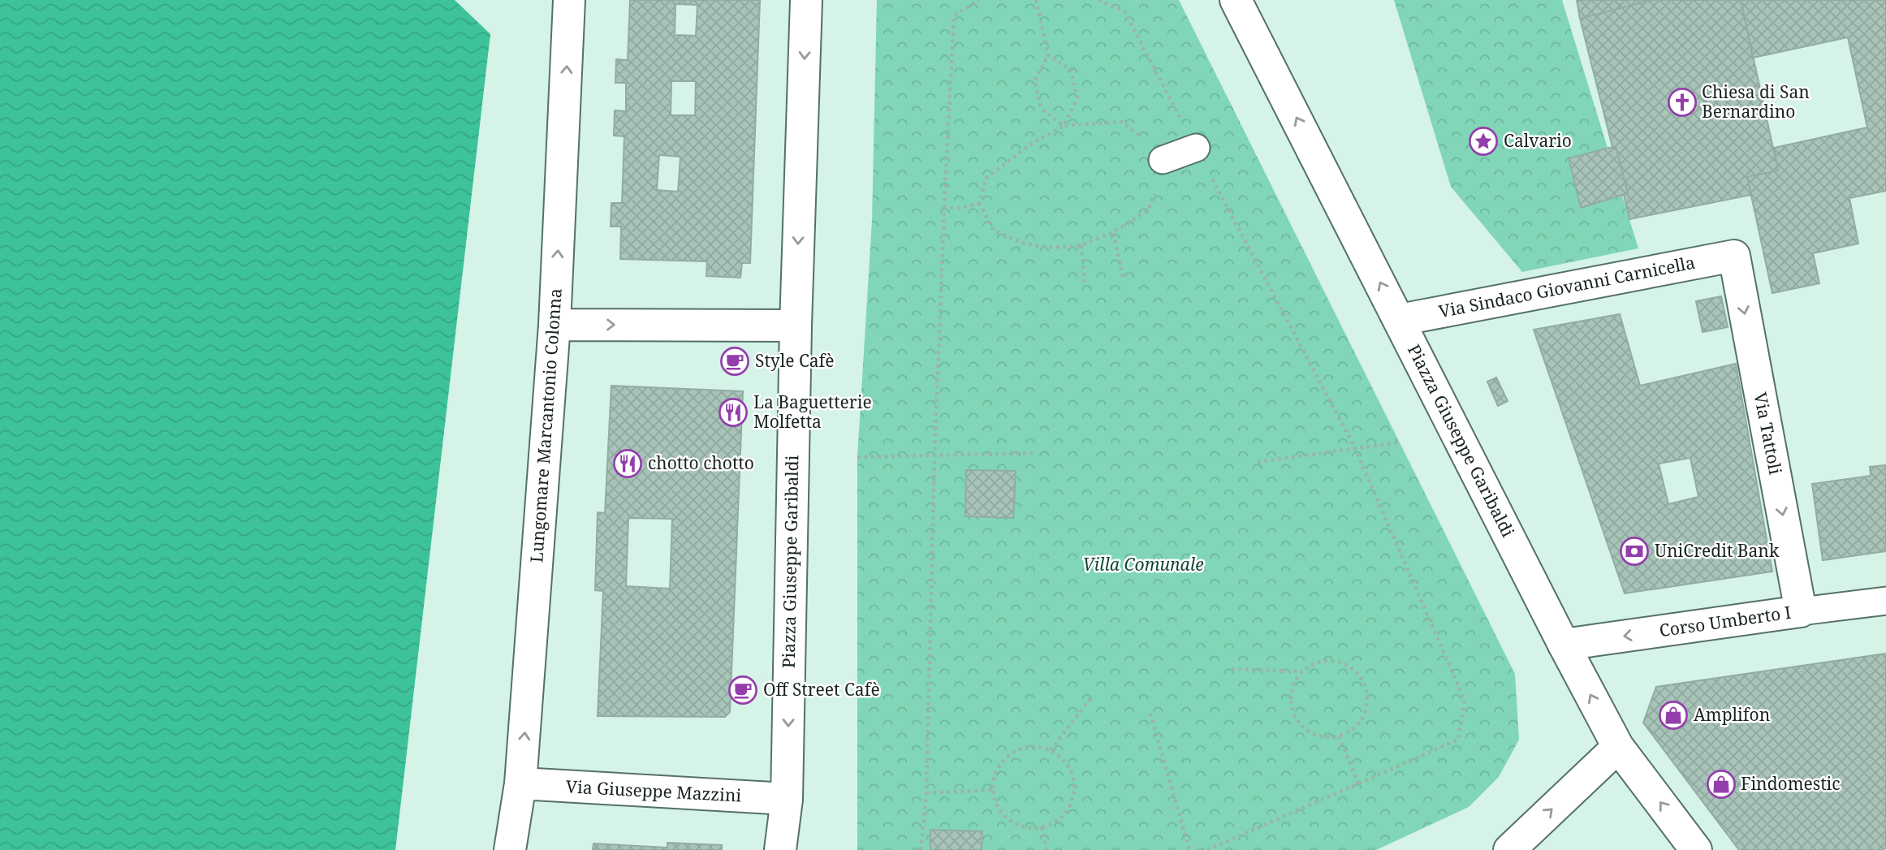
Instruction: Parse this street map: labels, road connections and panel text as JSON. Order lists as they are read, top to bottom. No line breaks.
{"streets":{"street":["Via Sindaco Giovanni Carnicella","Lungomare Marcantonio Colonna","Via Tattoli","Piazza Giuseppe Garibaldi","Corso Umberto I","Via Giuseppe Mazzini"]},"crossings":[["Via Sindaco Giovanni Carnicella","Via Tattoli"],["Via Sindaco Giovanni Carnicella","Piazza Giuseppe Garibaldi"],["Lungomare Marcantonio Colonna","Via Giuseppe Mazzini"],["Via Tattoli","Corso Umberto I"],["Piazza Giuseppe Garibaldi","Corso Umberto I"],["Piazza Giuseppe Garibaldi","Via Giuseppe Mazzini"]],"one_way":["Lungomare Marcantonio Colonna","Via Tattoli","Corso Umberto I"],"parks":["Villa Comunale"],"places":{"church":["Chiesa di San Bernardino"],"place":["Calvario"],"cafe":["Style Cafè","Off Street Cafè"],"restaurant":["La Baguetterie Molfetta","chotto chotto"],"bank":["UniCredit Bank"],"shop":["Amplifon","Findomestic"]}}
